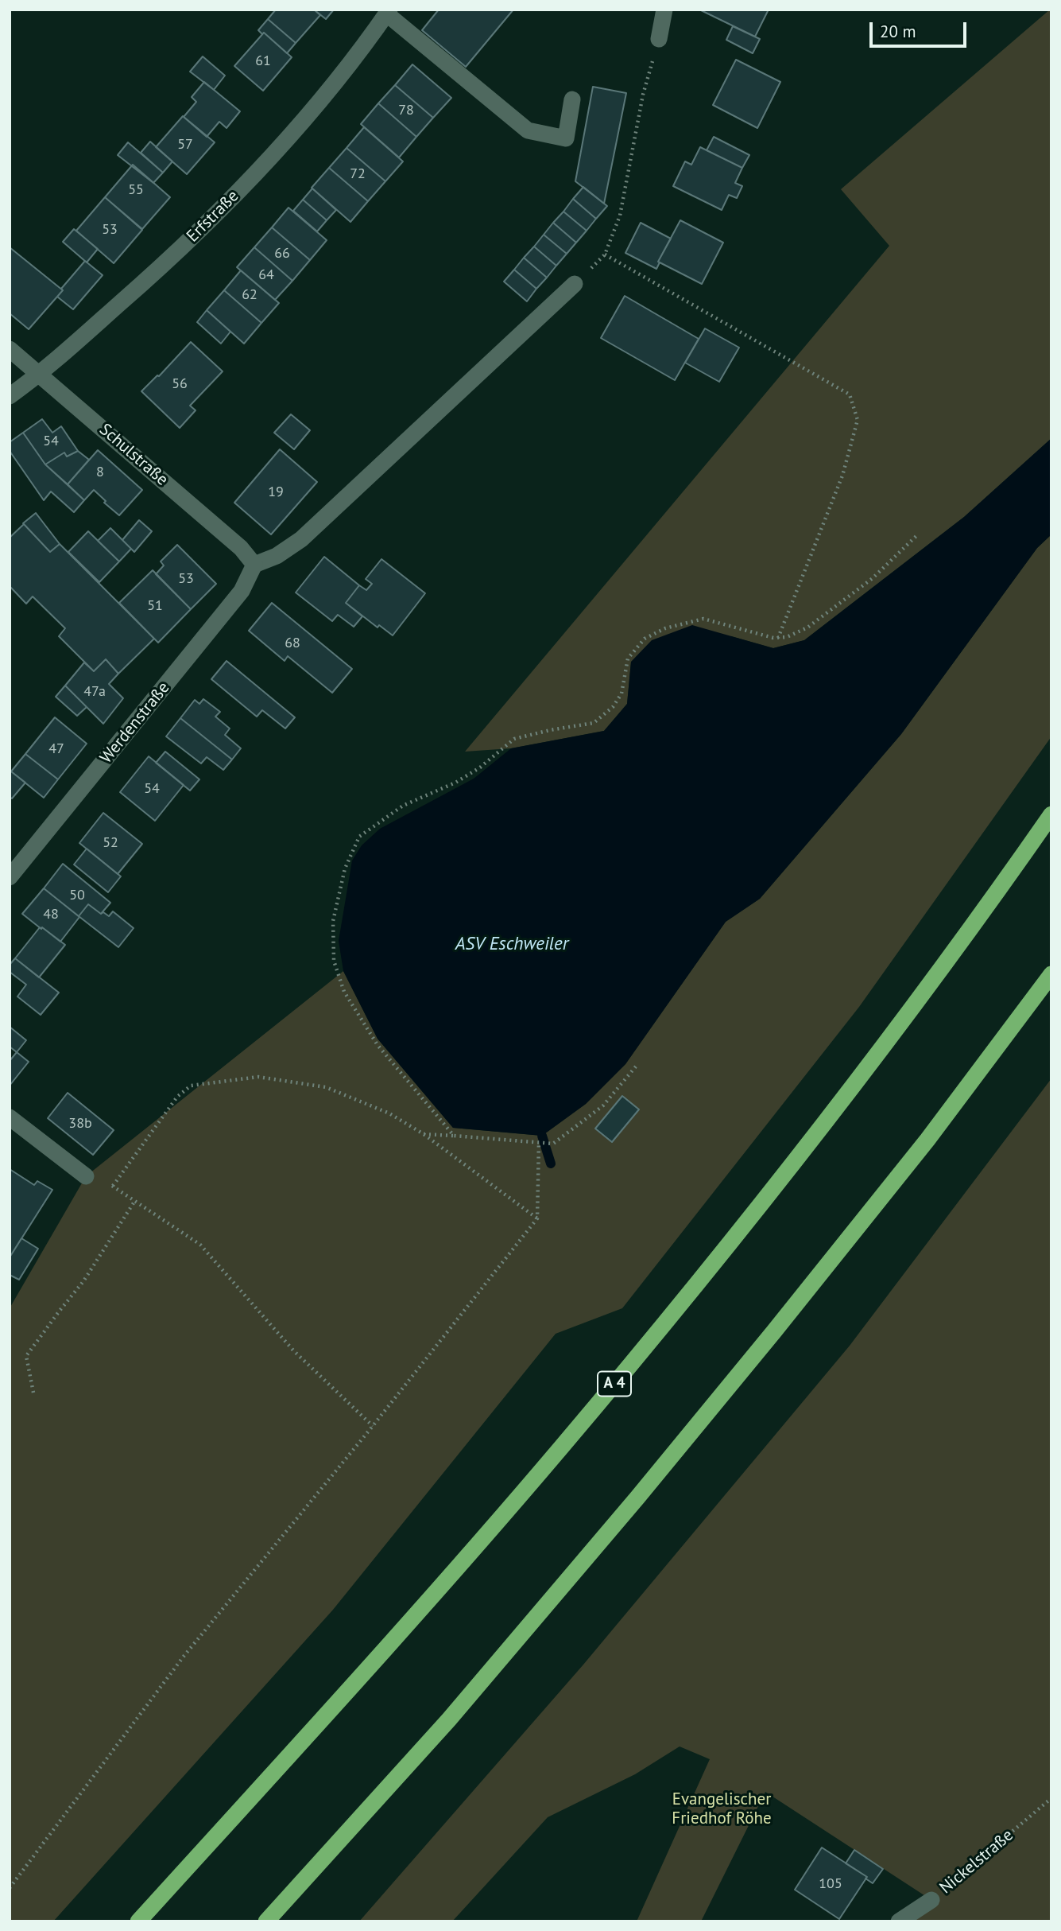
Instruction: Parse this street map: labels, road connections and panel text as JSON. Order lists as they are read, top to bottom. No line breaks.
{"streets":{"highway":["A 4"],"street":["Erfstraße","Schulstraße","Werdenstraße","Nickelstraße"]},"crossings":[["Erfstraße","Schulstraße"],["Schulstraße","Werdenstraße"]],"water":["ASV Eschweiler"],"parks":["Evangelischer Friedhof Röhe"],"house_numbers":["61","78","57","72","55","53","66","64","62","56","54","8","19","53","51","68","47a","47","54","52","50","48","38b","105"],"scale_bar":"20 m"}
